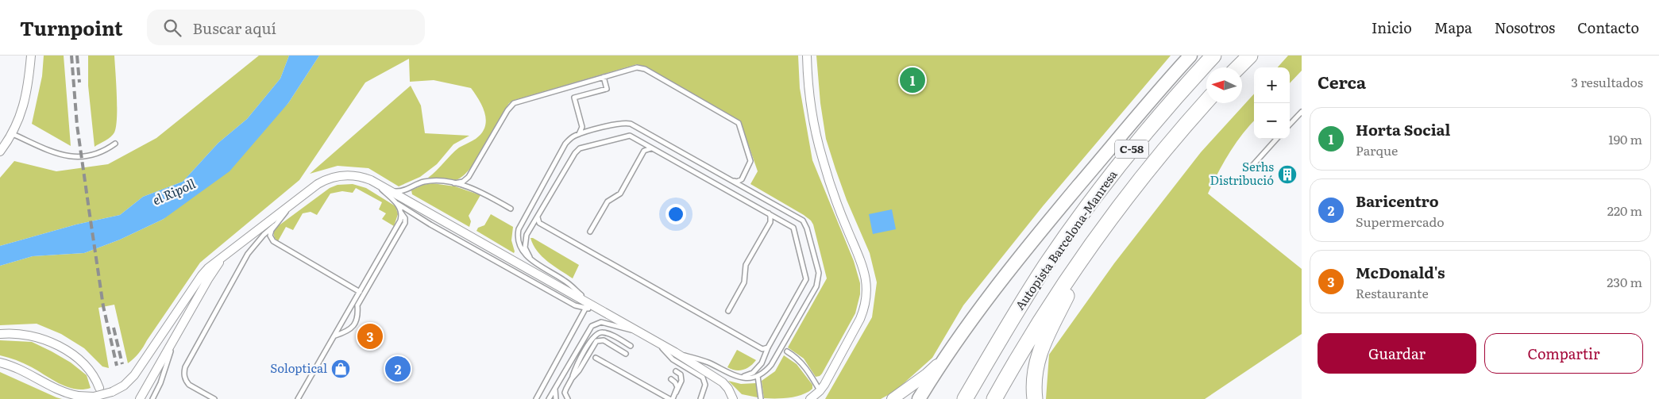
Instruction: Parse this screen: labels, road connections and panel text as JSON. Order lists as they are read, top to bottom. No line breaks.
{"streets":{"highway":["C-58","Autopista Barcelona-Manresa"]},"water":["el Ripoll"],"places":{"building":["Serhs Distribució"],"shop":["Soloptical"]},"north":"left","page":{"header":"Turnpoint","search":"Buscar aquí","nav":["Inicio","Mapa","Nosotros","Contacto"],"heading":["Cerca","3 resultados"],"pins":["1","3","2"],"map_buttons":["+","−"],"list":[{"mark":"1","name":"Horta Social","note":"Parque","value":"190 m"},{"mark":"2","name":"Baricentro","note":"Supermercado","value":"220 m"},{"mark":"3","name":"McDonald's","note":"Restaurante","value":"230 m"}],"buttons":["Guardar","Compartir"]}}
